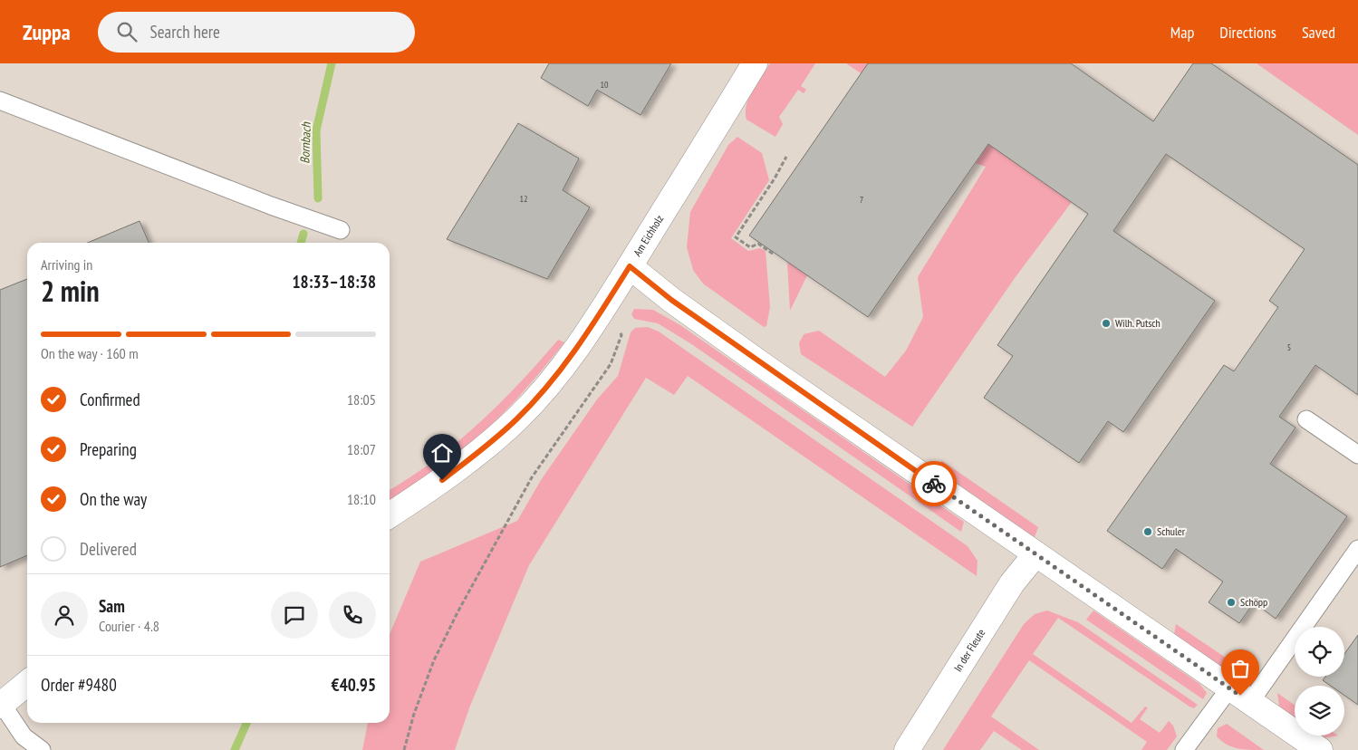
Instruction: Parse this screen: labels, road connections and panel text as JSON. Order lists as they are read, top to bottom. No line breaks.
{"streets":{"street":["Am Eichholz","In der Fleute"]},"water":["Bornbach"],"places":["Wilh. Putsch","Schuler","Schöpp"],"house_numbers":["10","12","7","5"],"page":{"header":"Zuppa","search":"Search here","nav":["Map","Directions","Saved"],"heading":["2 min","Arriving in","18:33–18:38"],"panel":["Sam","Courier · 4.8","Order #9480","€40.95"],"bar":"On the way · 160 m","list":[["Confirmed","18:05"],["Preparing","18:07"],["On the way","18:10"],"Delivered"]}}
